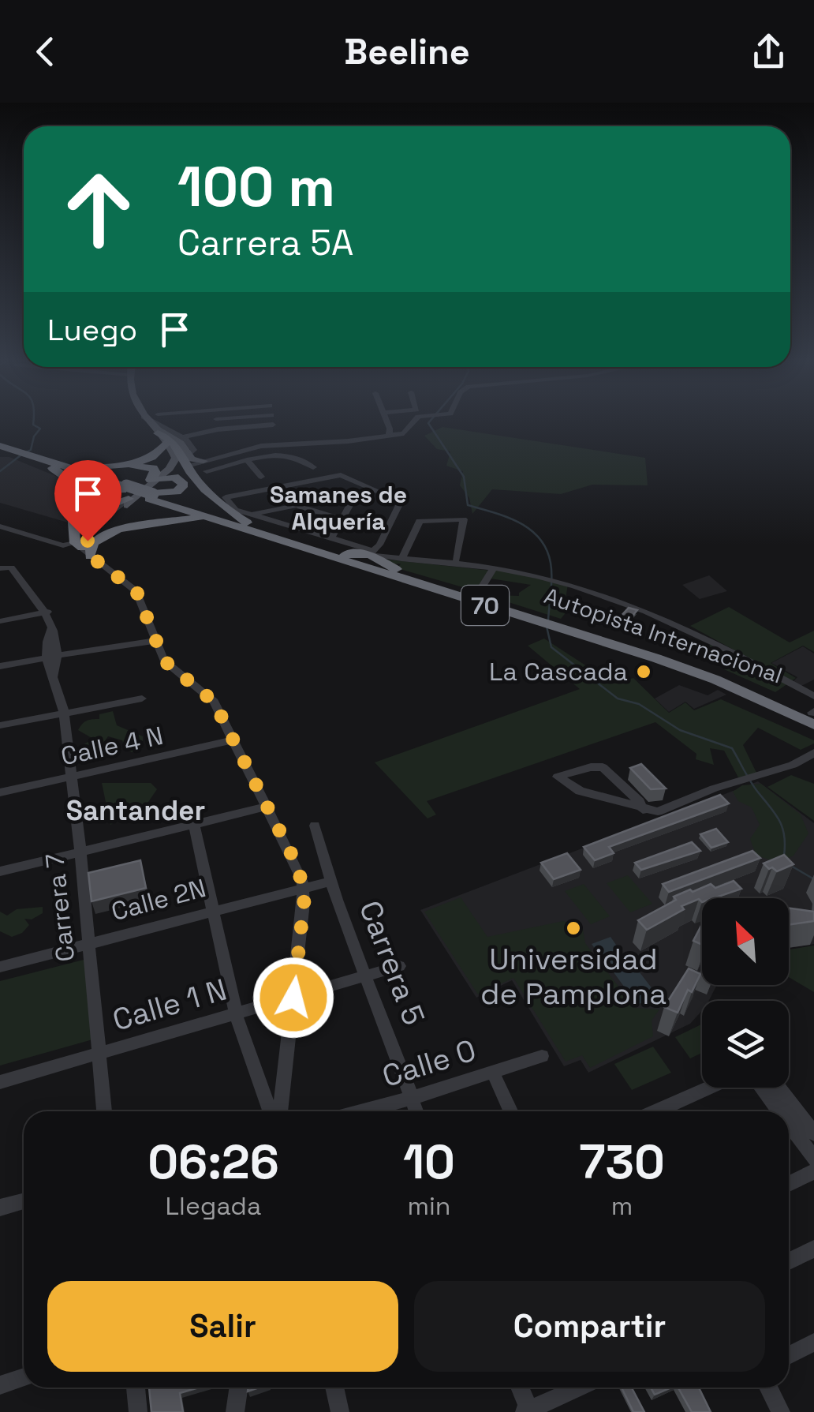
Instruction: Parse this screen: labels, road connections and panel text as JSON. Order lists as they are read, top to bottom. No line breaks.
{"streets":{"highway":["70","Autopista Internacional"],"street":["Calle 4 N","Calle 2N","Carrera 7","Carrera 5","Calle 1 N","Calle 0"]},"crossings":[["Calle 4 N","Carrera 7"],["Calle 2N","Carrera 7"],["Calle 2N","Carrera 5"],["Carrera 7","Calle 1 N"],["Carrera 5","Calle 1 N"],["Carrera 5","Calle 0"]],"districts":["Samanes de Alquería","Santander"],"places":["La Cascada","Universidad de Pamplona"],"north":"top left","page":{"header":"Beeline","turn":["100 m","Carrera 5A"],"then":"Luego","eta":["06:26","Llegada","10","min","730","m"],"buttons":["Salir","Compartir"]}}
